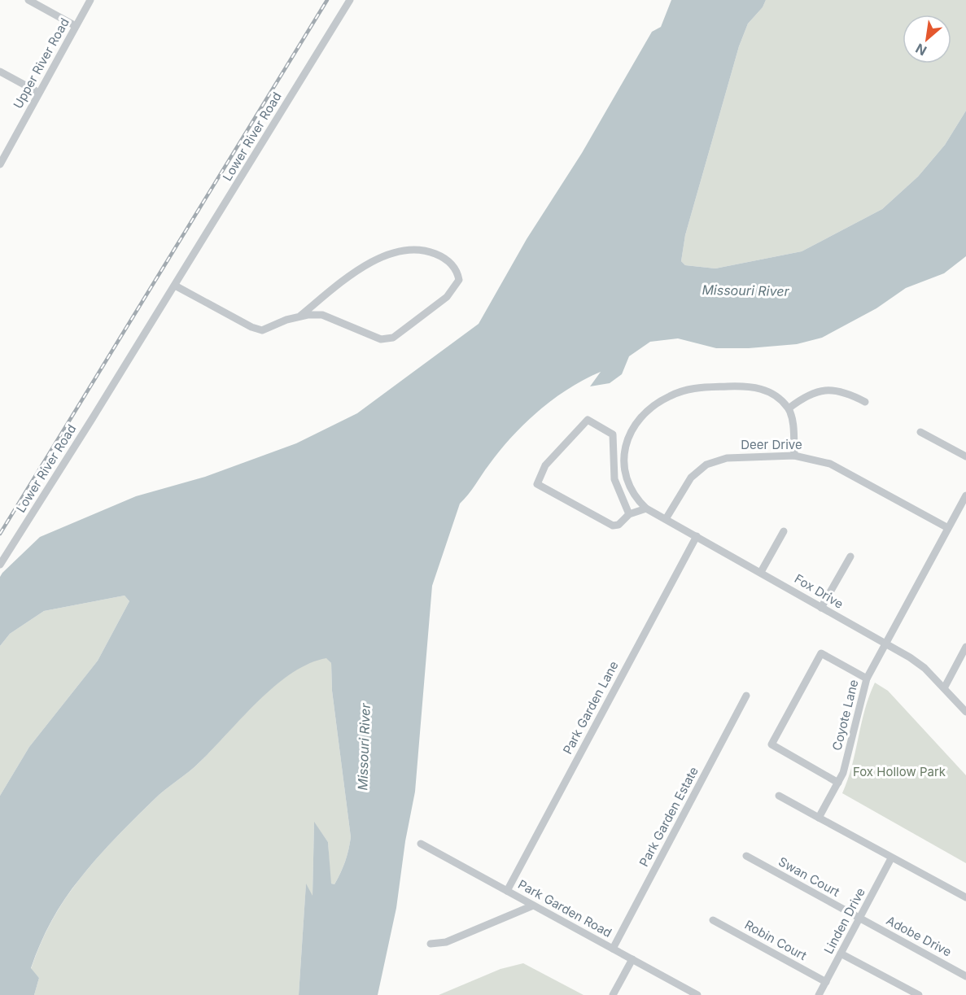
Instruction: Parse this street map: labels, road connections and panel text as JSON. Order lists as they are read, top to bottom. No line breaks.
{"streets":{"street":["Upper River Road","Lower River Road","Deer Drive","Fox Drive","Park Garden Lane","Coyote Lane","Park Garden Estate","Swan Court","Park Garden Road","Linden Drive","Adobe Drive","Robin Court"]},"crossings":[["Deer Drive","Fox Drive"],["Deer Drive","Coyote Lane"],["Fox Drive","Park Garden Lane"],["Fox Drive","Coyote Lane"],["Park Garden Lane","Park Garden Road"],["Park Garden Estate","Park Garden Road"],["Swan Court","Linden Drive"],["Swan Court","Adobe Drive"],["Linden Drive","Adobe Drive"],["Linden Drive","Robin Court"]],"water":["Missouri River"],"parks":["Fox Hollow Park"],"north":"bottom left"}
